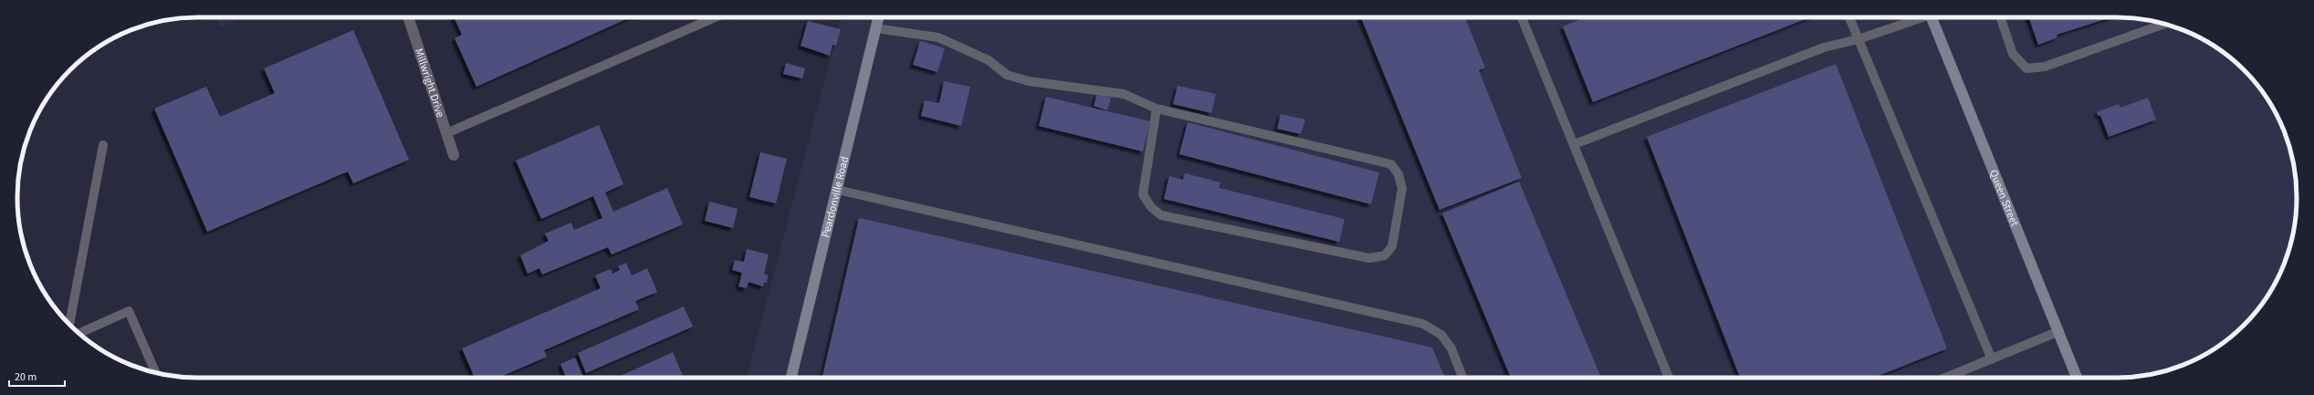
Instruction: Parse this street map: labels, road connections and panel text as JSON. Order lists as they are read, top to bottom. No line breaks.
{"streets":{"street":["Millwright Drive","Peardonville Road","Queen Street"]},"scale_bar":"20 m"}
